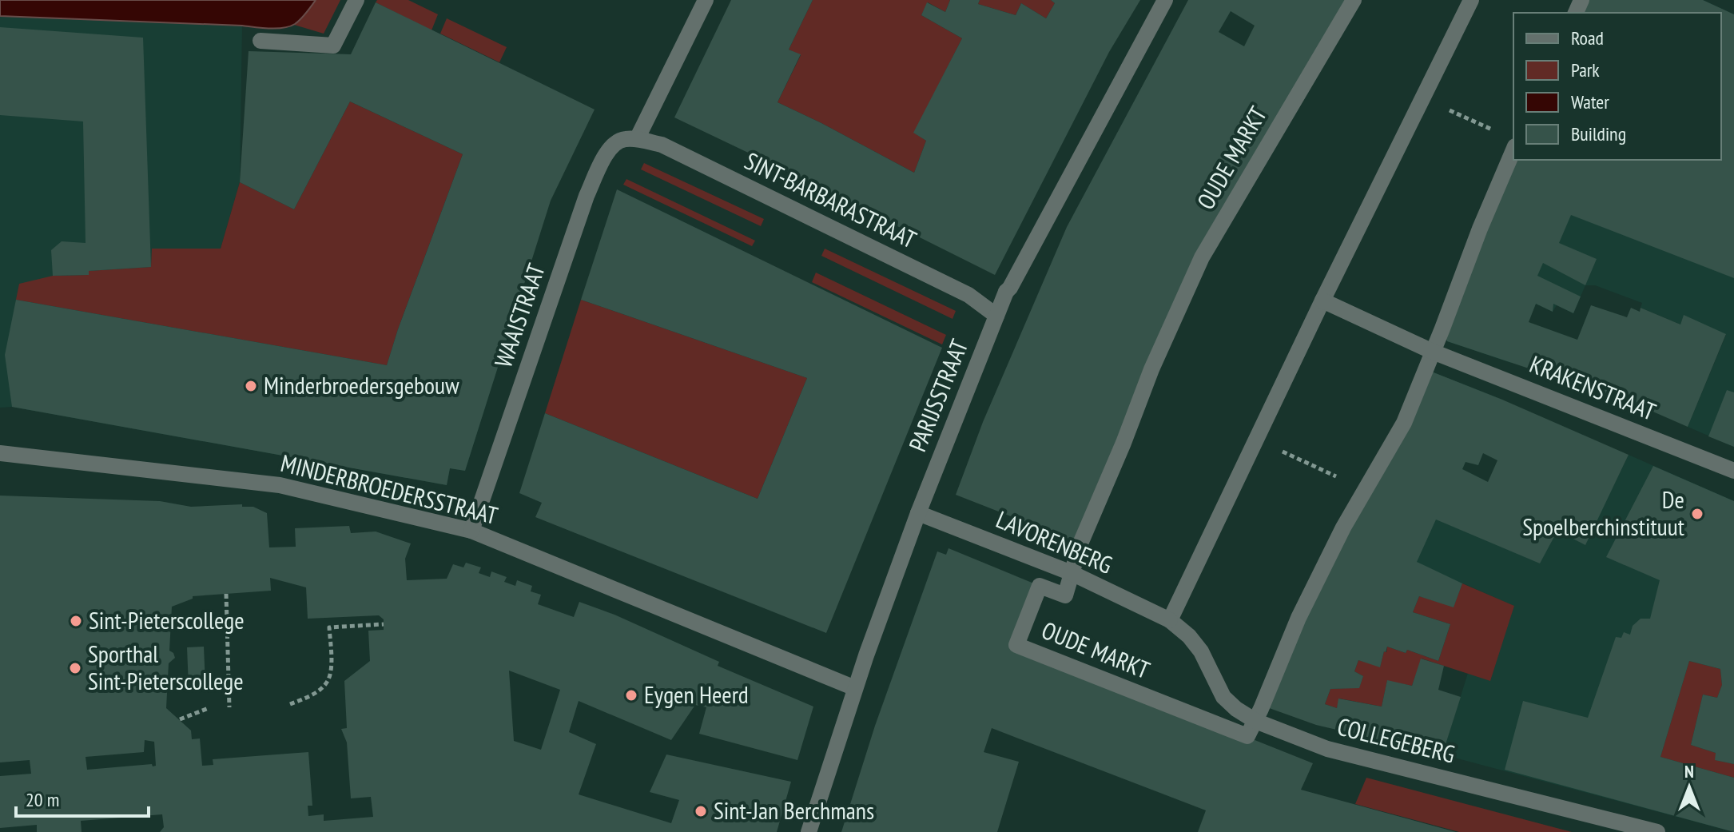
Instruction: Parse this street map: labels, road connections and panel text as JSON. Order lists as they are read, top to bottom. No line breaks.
{"streets":{"street":["OUDE MARKT","SINT-BARBARASTRAAT","WAAISTRAAT","KRAKENSTRAAT","PARIJSSTRAAT","MINDERBROEDERSSTRAAT","LAVORENBERG","COLLEGEBERG"]},"crossings":[["OUDE MARKT","LAVORENBERG"],["OUDE MARKT","COLLEGEBERG"],["SINT-BARBARASTRAAT","WAAISTRAAT"],["SINT-BARBARASTRAAT","PARIJSSTRAAT"],["WAAISTRAAT","MINDERBROEDERSSTRAAT"],["PARIJSSTRAAT","MINDERBROEDERSSTRAAT"],["PARIJSSTRAAT","LAVORENBERG"],["LAVORENBERG","COLLEGEBERG"]],"places":["Minderbroedersgebouw","De Spoelberchinstituut","Sint-Pieterscollege","Sporthal Sint-Pieterscollege","Eygen Heerd","Sint-Jan Berchmans"],"legend":["Road","Park","Water","Building"],"scale_bar":"20 m","north":"top"}
